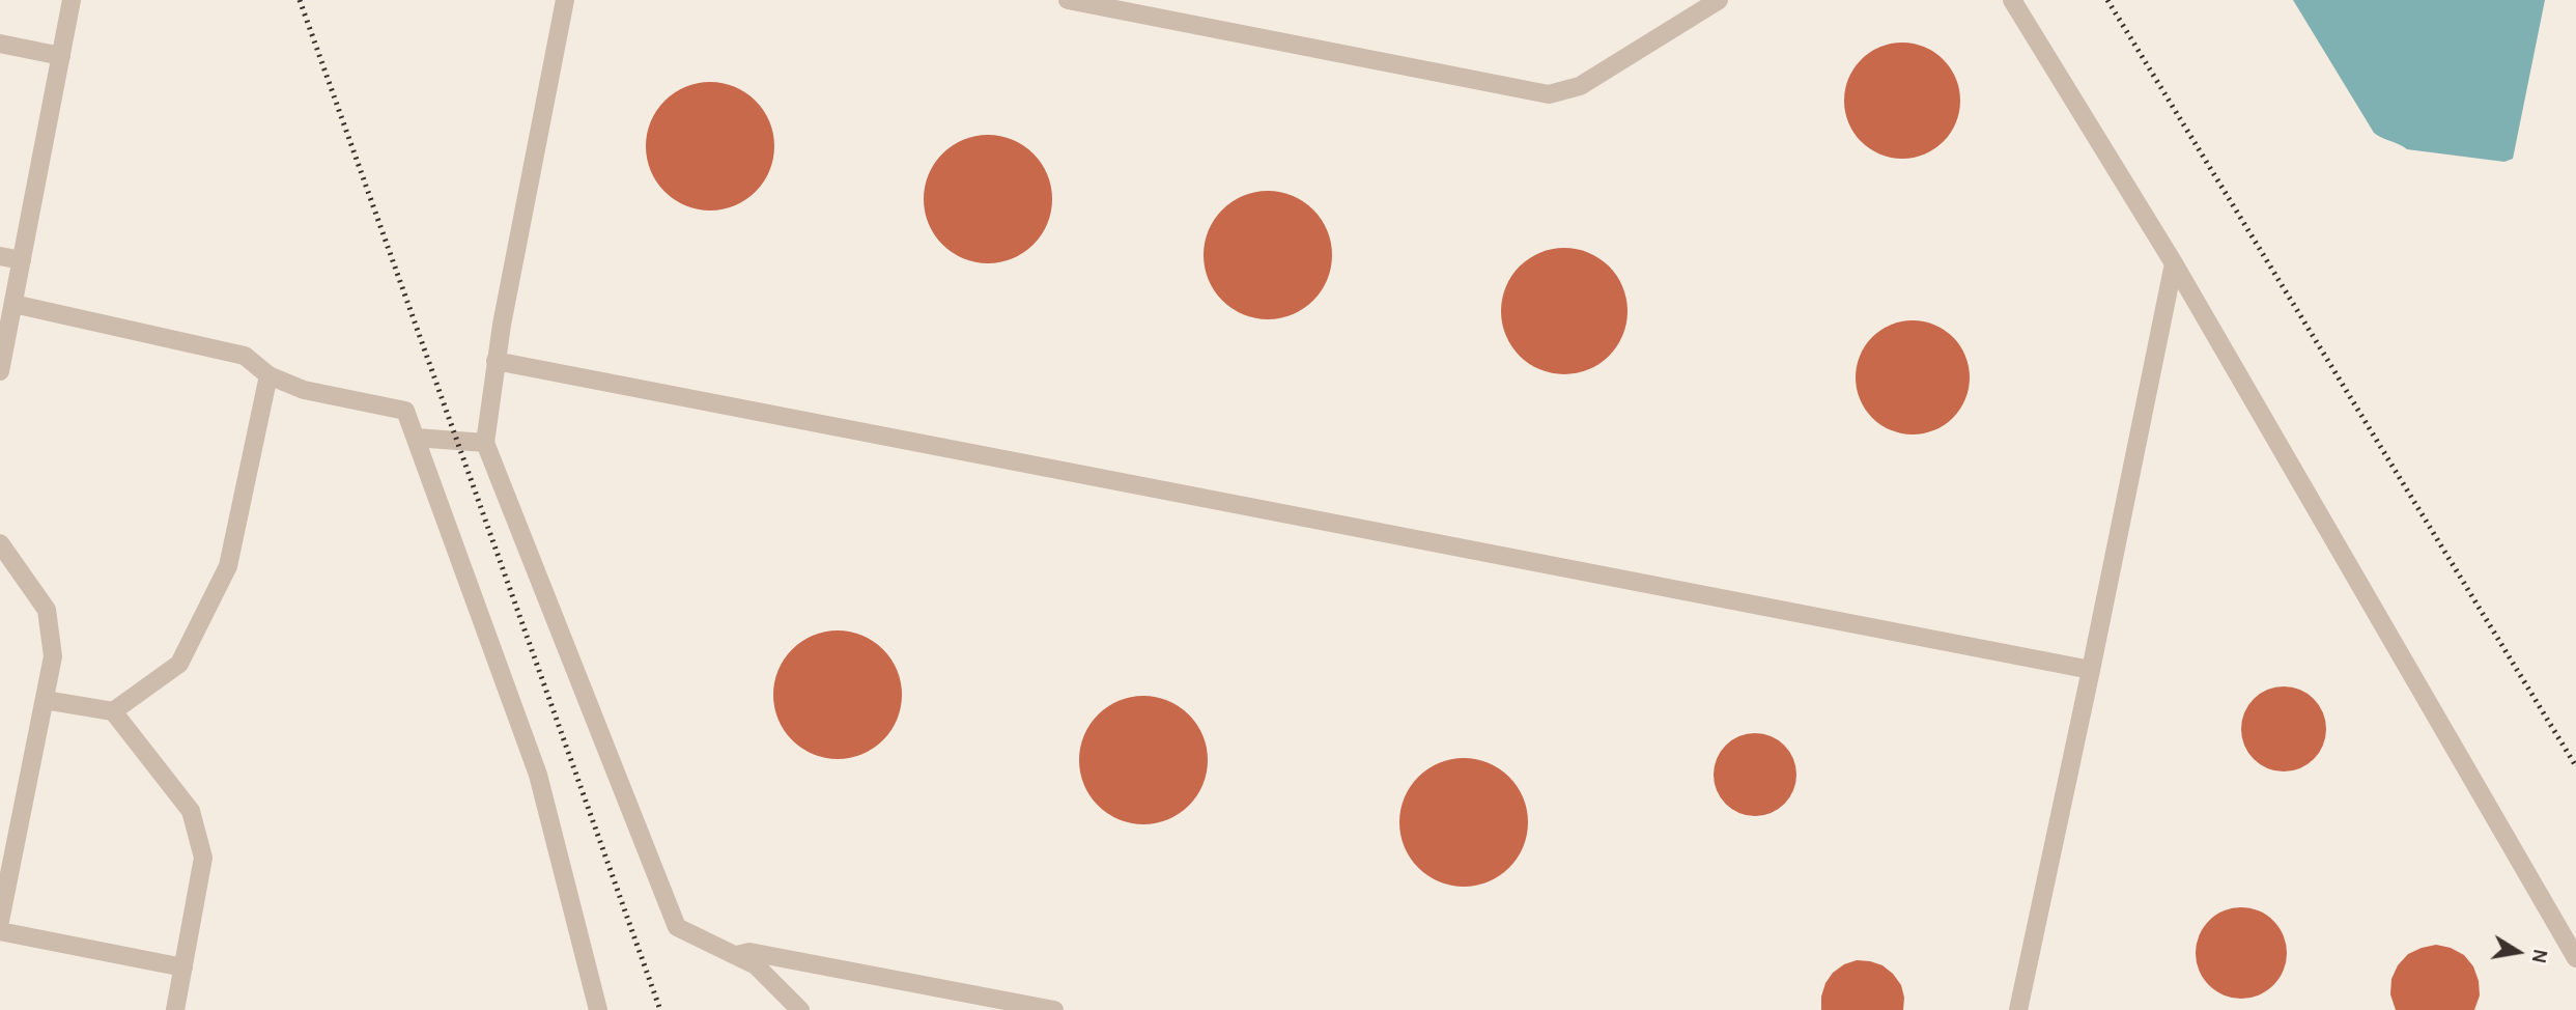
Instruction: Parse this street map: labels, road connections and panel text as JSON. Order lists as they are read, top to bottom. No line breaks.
{"north":"right"}
